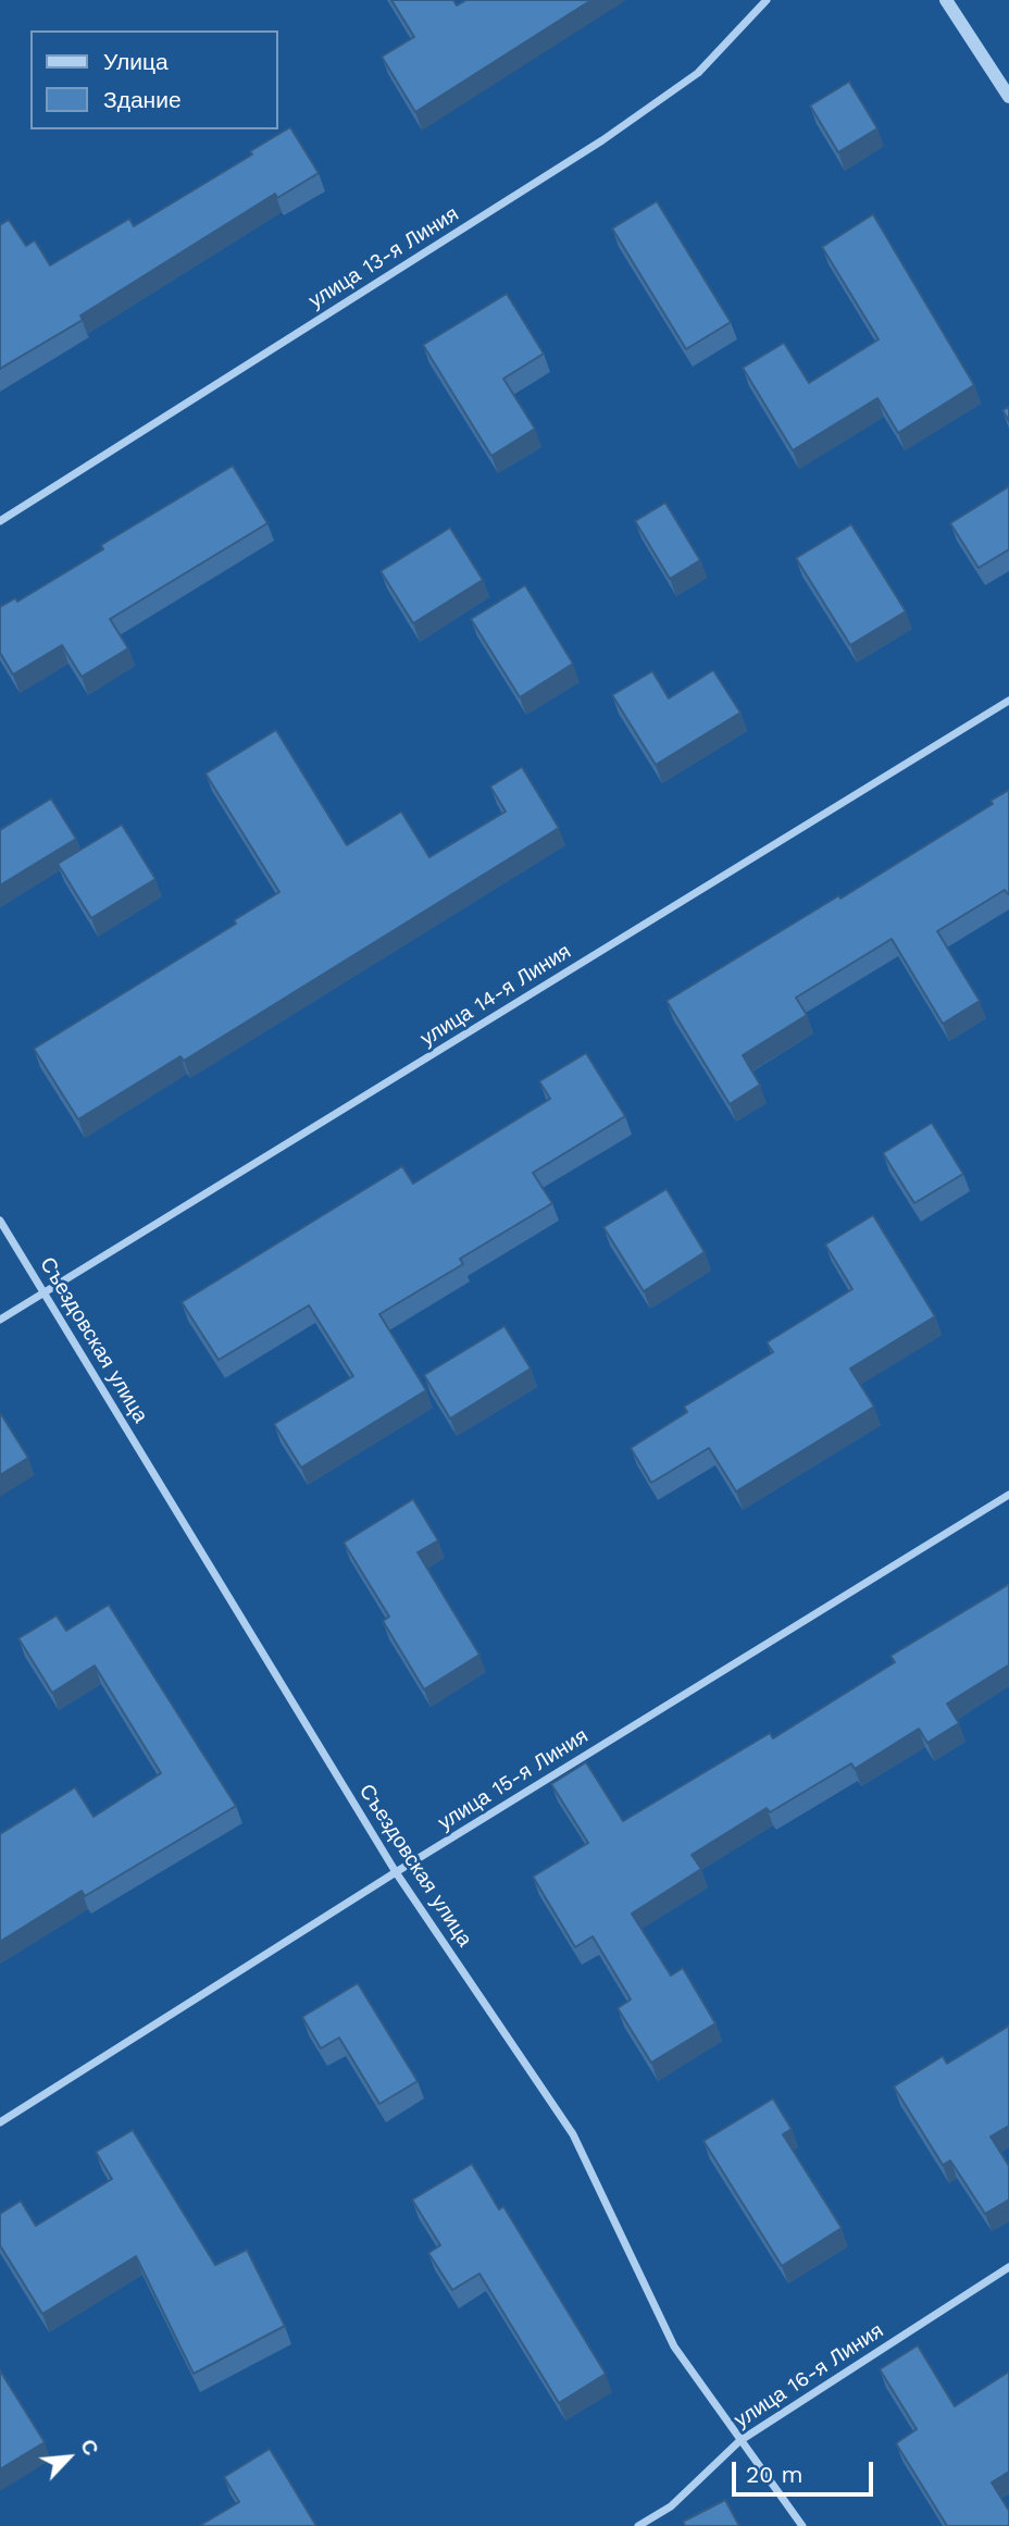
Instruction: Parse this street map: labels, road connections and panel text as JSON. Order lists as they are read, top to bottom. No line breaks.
{"streets":{"street":["улица 13-я Линия","улица 14-я Линия","Съездовская улица","улица 15-я Линия","улица 16-я Линия"]},"crossings":[["улица 14-я Линия","Съездовская улица"],["Съездовская улица","улица 15-я Линия"],["Съездовская улица","улица 16-я Линия"]],"legend":["Улица","Здание"],"scale_bar":"20 m","north":"top right"}
